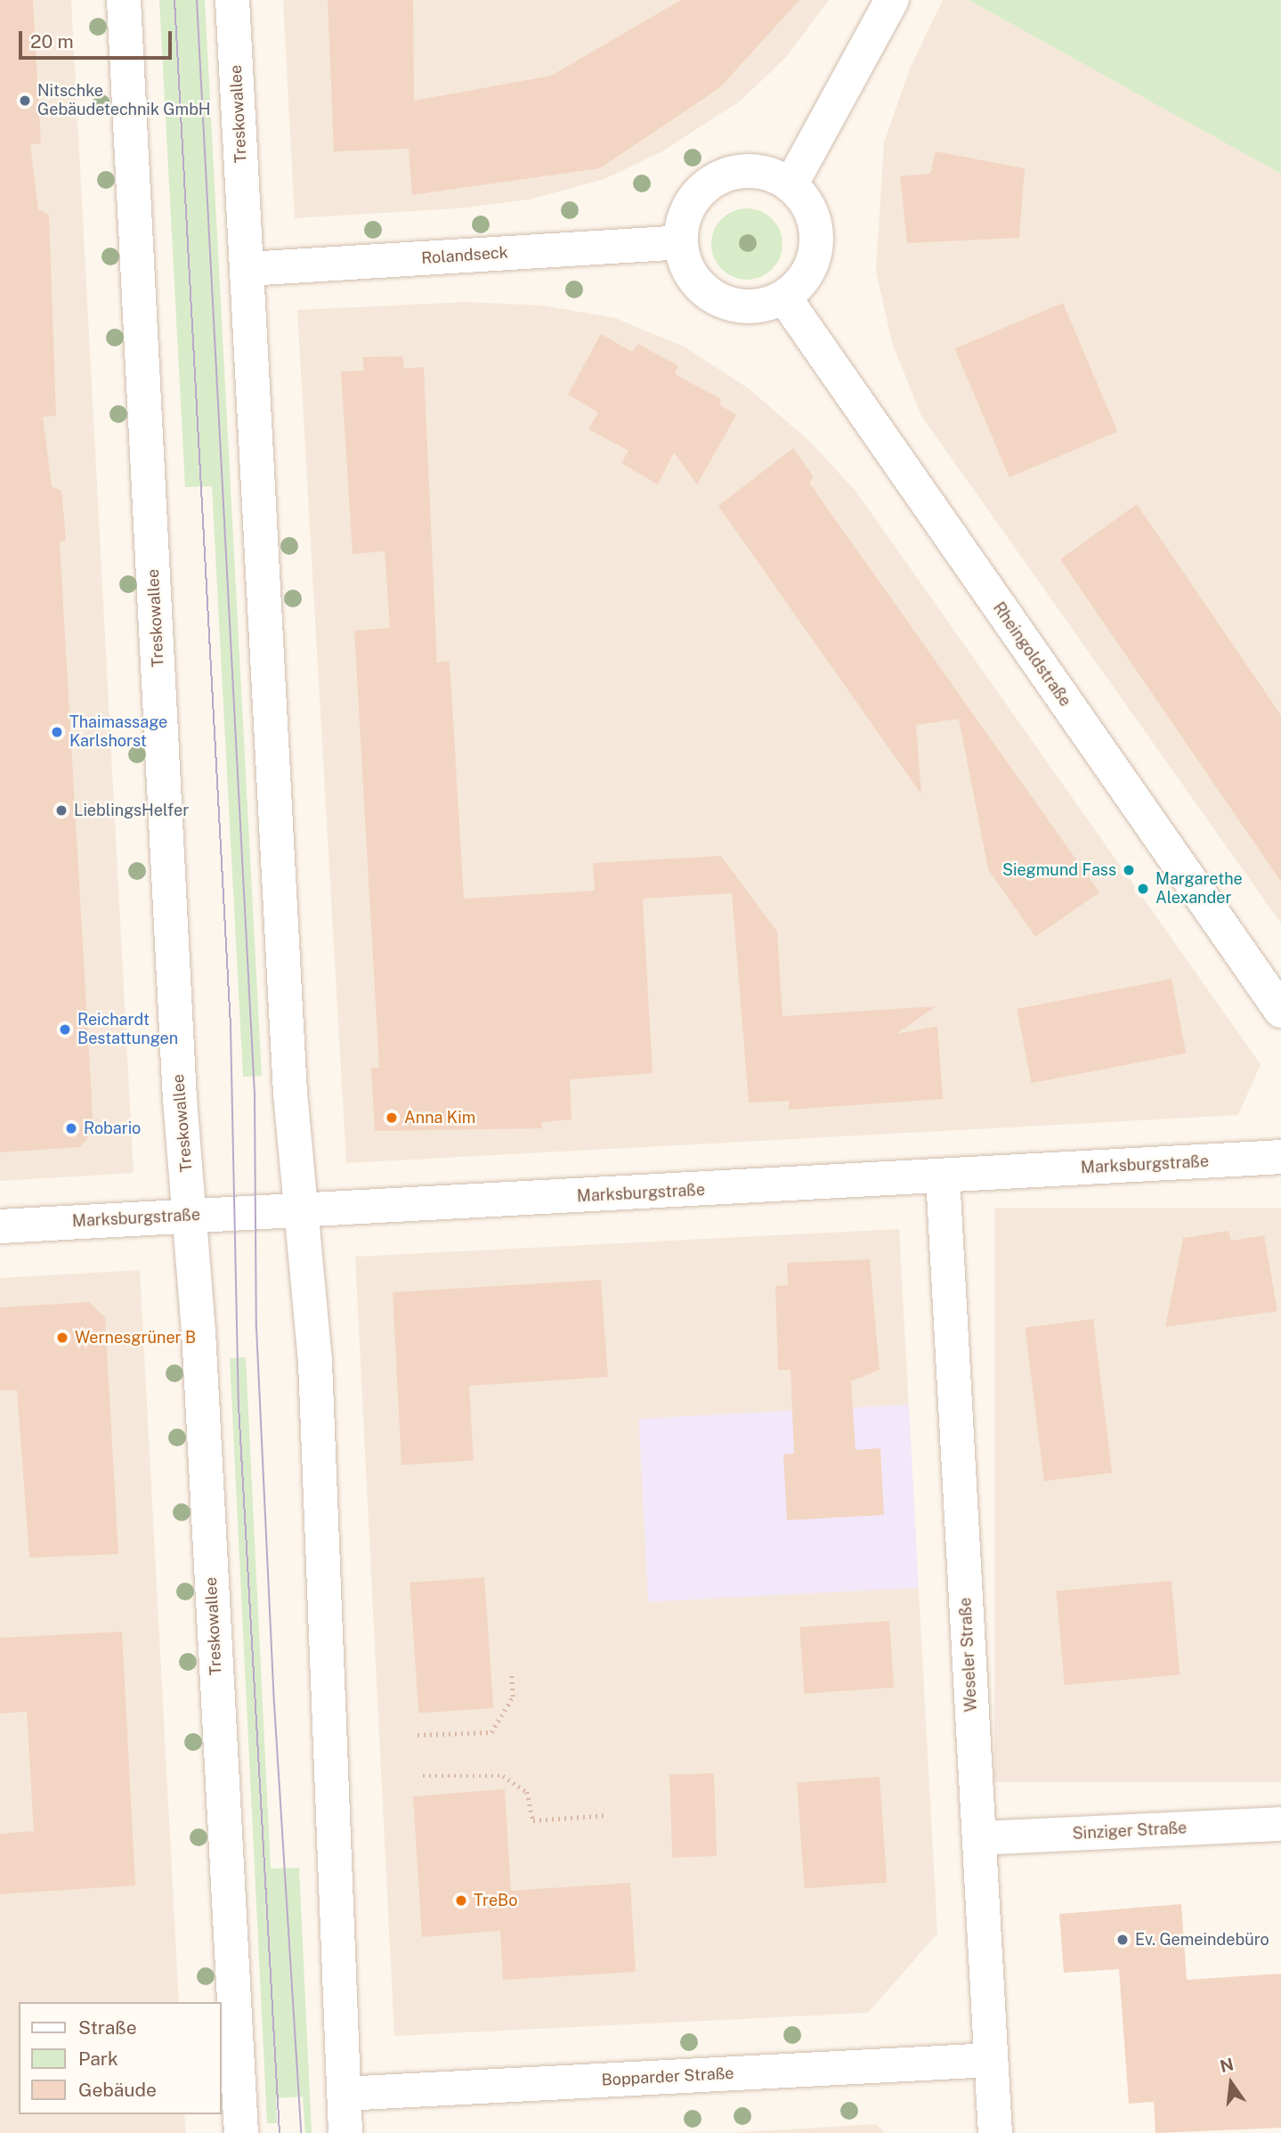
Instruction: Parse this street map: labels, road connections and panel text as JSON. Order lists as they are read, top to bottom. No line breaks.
{"streets":{"street":["Treskowallee","Rolandseck","Rheingoldstraße","Marksburgstraße","Weseler Straße","Sinziger Straße","Bopparder Straße"]},"crossings":[["Treskowallee","Rolandseck"],["Treskowallee","Marksburgstraße"],["Treskowallee","Bopparder Straße"],["Rolandseck","Rheingoldstraße"],["Marksburgstraße","Weseler Straße"],["Weseler Straße","Sinziger Straße"],["Weseler Straße","Bopparder Straße"]],"places":["Nitschke Gebäudetechnik GmbH","Thaimassage Karlshorst","LieblingsHelfer","Siegmund Fass","Margarethe Alexander","Reichardt Bestattungen","Anna Kim","Robario","Wernesgrüner B","TreBo","Ev. Gemeindebüro"],"legend":["Straße","Park","Gebäude"],"scale_bar":"20 m","north":"top"}
